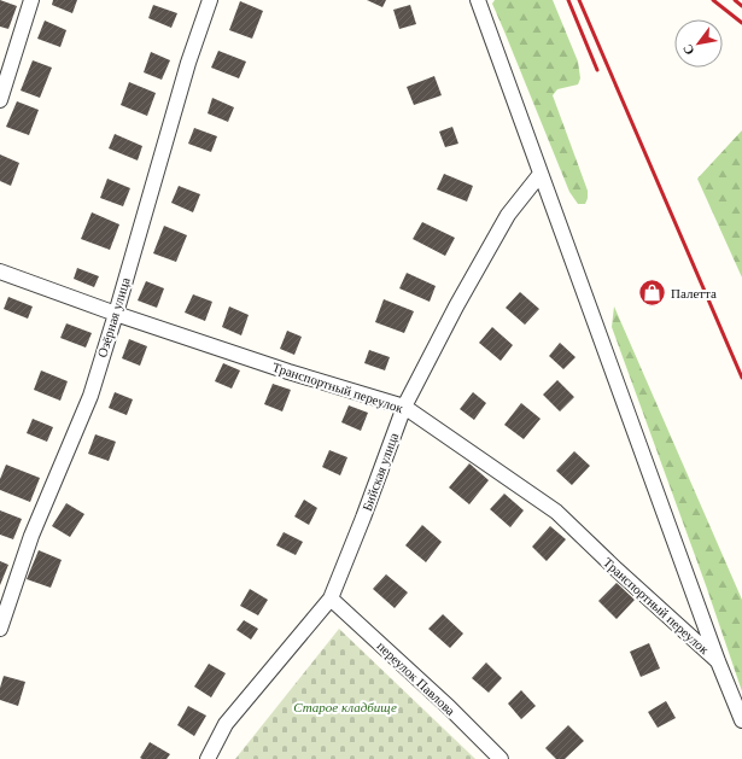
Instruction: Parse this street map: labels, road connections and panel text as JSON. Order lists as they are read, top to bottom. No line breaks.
{"streets":{"street":["Озёрная улица","Транспортный переулок","Бийская улица","переулок Павлова"]},"crossings":[["Озёрная улица","Транспортный переулок"],["Транспортный переулок","Бийская улица"],["Бийская улица","переулок Павлова"]],"parks":["Старое кладбище"],"places":{"shop":["Палетта"]},"north":"bottom left"}
